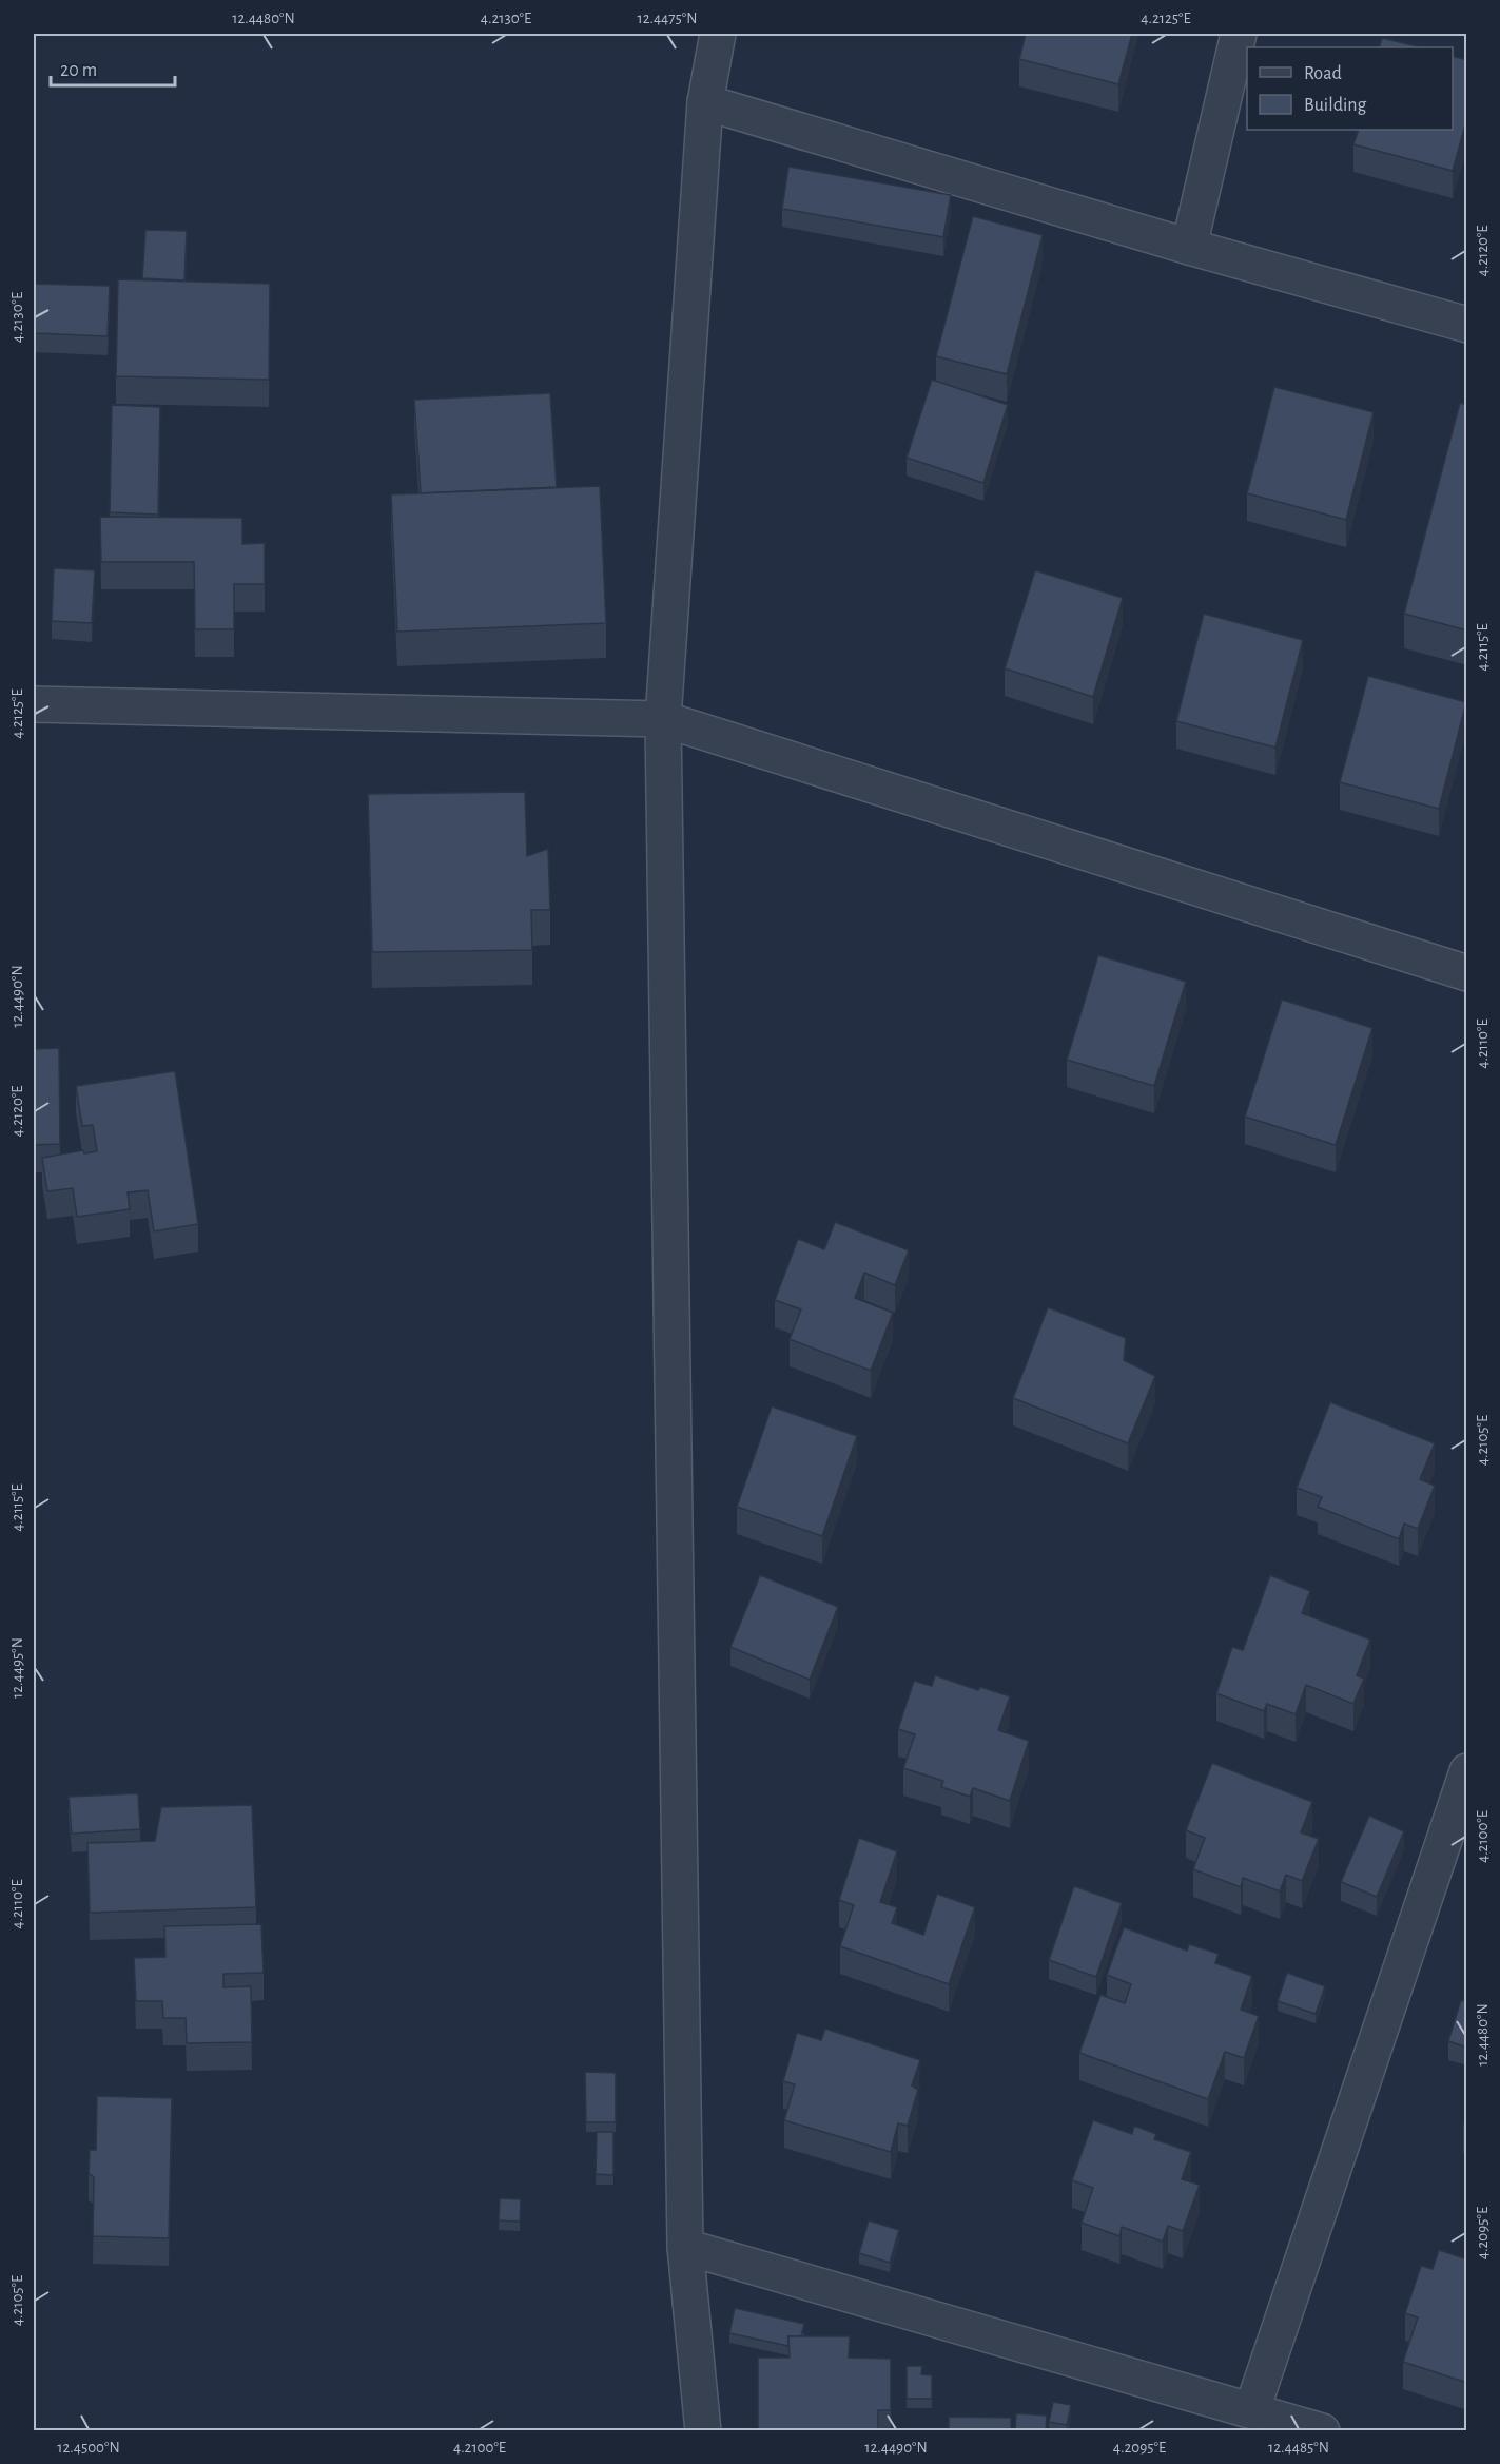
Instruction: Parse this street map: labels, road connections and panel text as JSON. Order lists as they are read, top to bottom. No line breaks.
{"legend":["Road","Building"],"scale_bar":"20 m","coordinates":["12.4480°N","4.2130°E","12.4475°N","4.2125°E","4.2120°E","4.2115°E","12.4490°N","4.2110°E","4.2105°E","12.4495°N","4.2100°E","4.2095°E","12.4500°N","12.4485°N"]}
